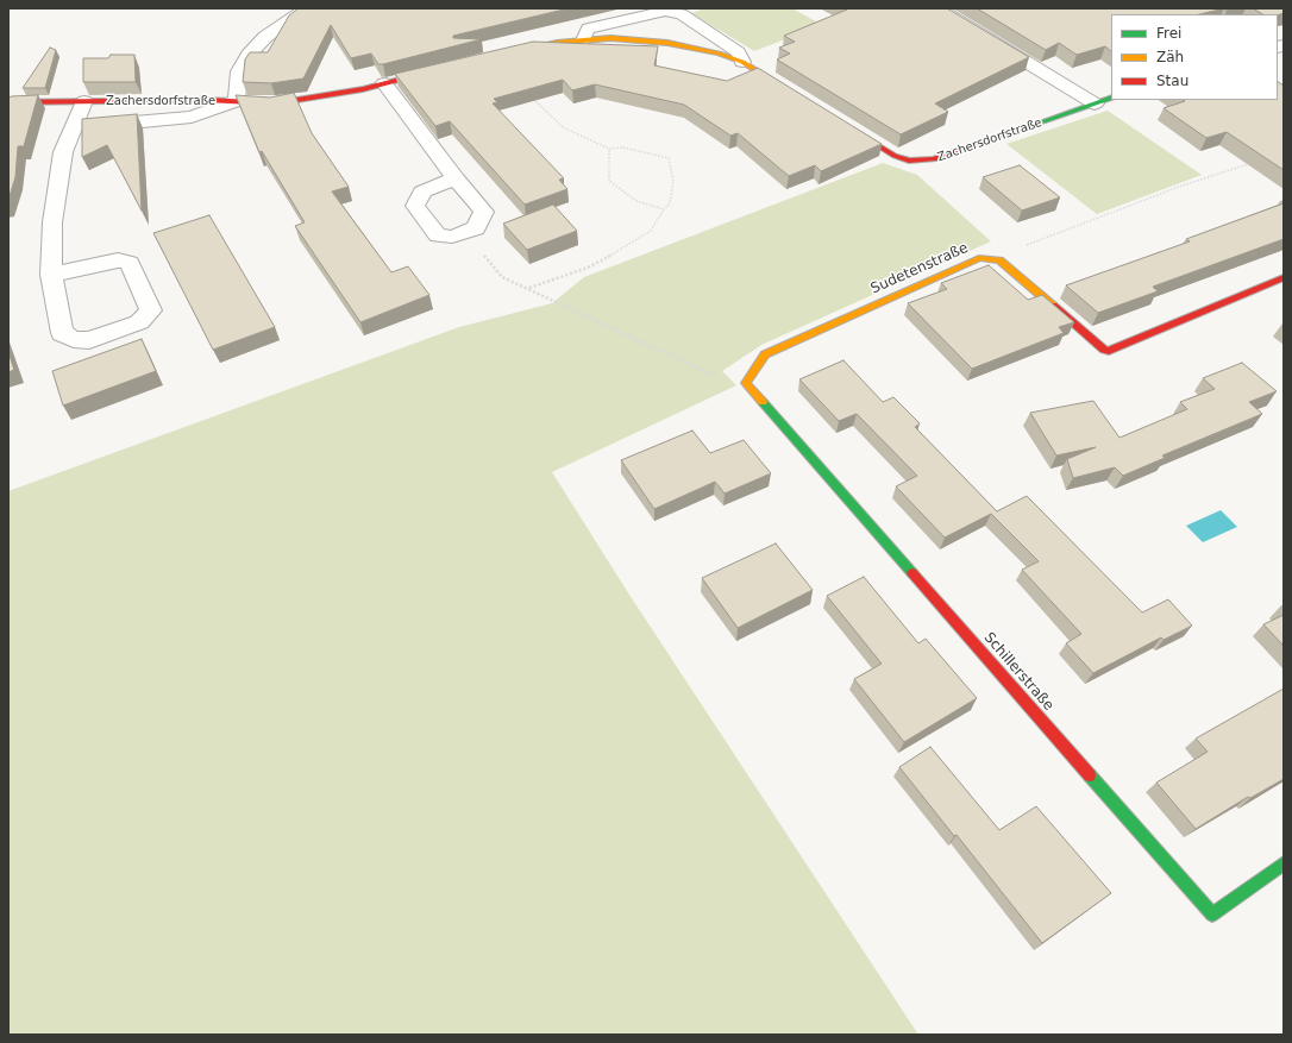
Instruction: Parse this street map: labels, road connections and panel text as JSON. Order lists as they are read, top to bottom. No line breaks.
{"streets":{"street":["Zachersdorfstraße","Sudetenstraße","Schillerstraße"]},"crossings":[["Sudetenstraße","Schillerstraße"]],"legend":["Frei","Zäh","Stau"]}
